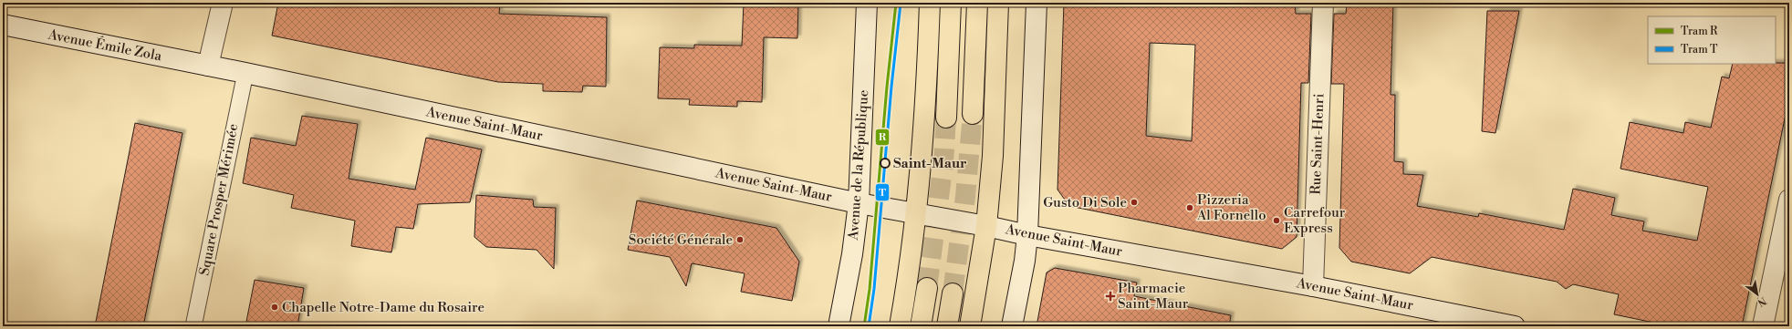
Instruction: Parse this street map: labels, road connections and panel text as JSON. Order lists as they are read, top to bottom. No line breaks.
{"streets":{"street":["Avenue Émile Zola","Avenue Saint-Maur","Rue Saint-Henri","Avenue de la République"],"lane":["Square Prosper Mérimée"]},"crossings":[["Avenue Émile Zola","Avenue Saint-Maur"],["Avenue Saint-Maur","Rue Saint-Henri"],["Avenue Saint-Maur","Avenue de la République"],["Avenue Saint-Maur","Square Prosper Mérimée"]],"places":{"other":["Saint-Maur","Gusto Di Sole","Pizzeria Al Fornello","Carrefour Express","Société Générale","Chapelle Notre-Dame du Rosaire"],"health":["Pharmacie Saint-Maur"]},"lines":["tram line R","tram line T"],"legend":["Tram R","Tram T"],"north":"bottom right"}
